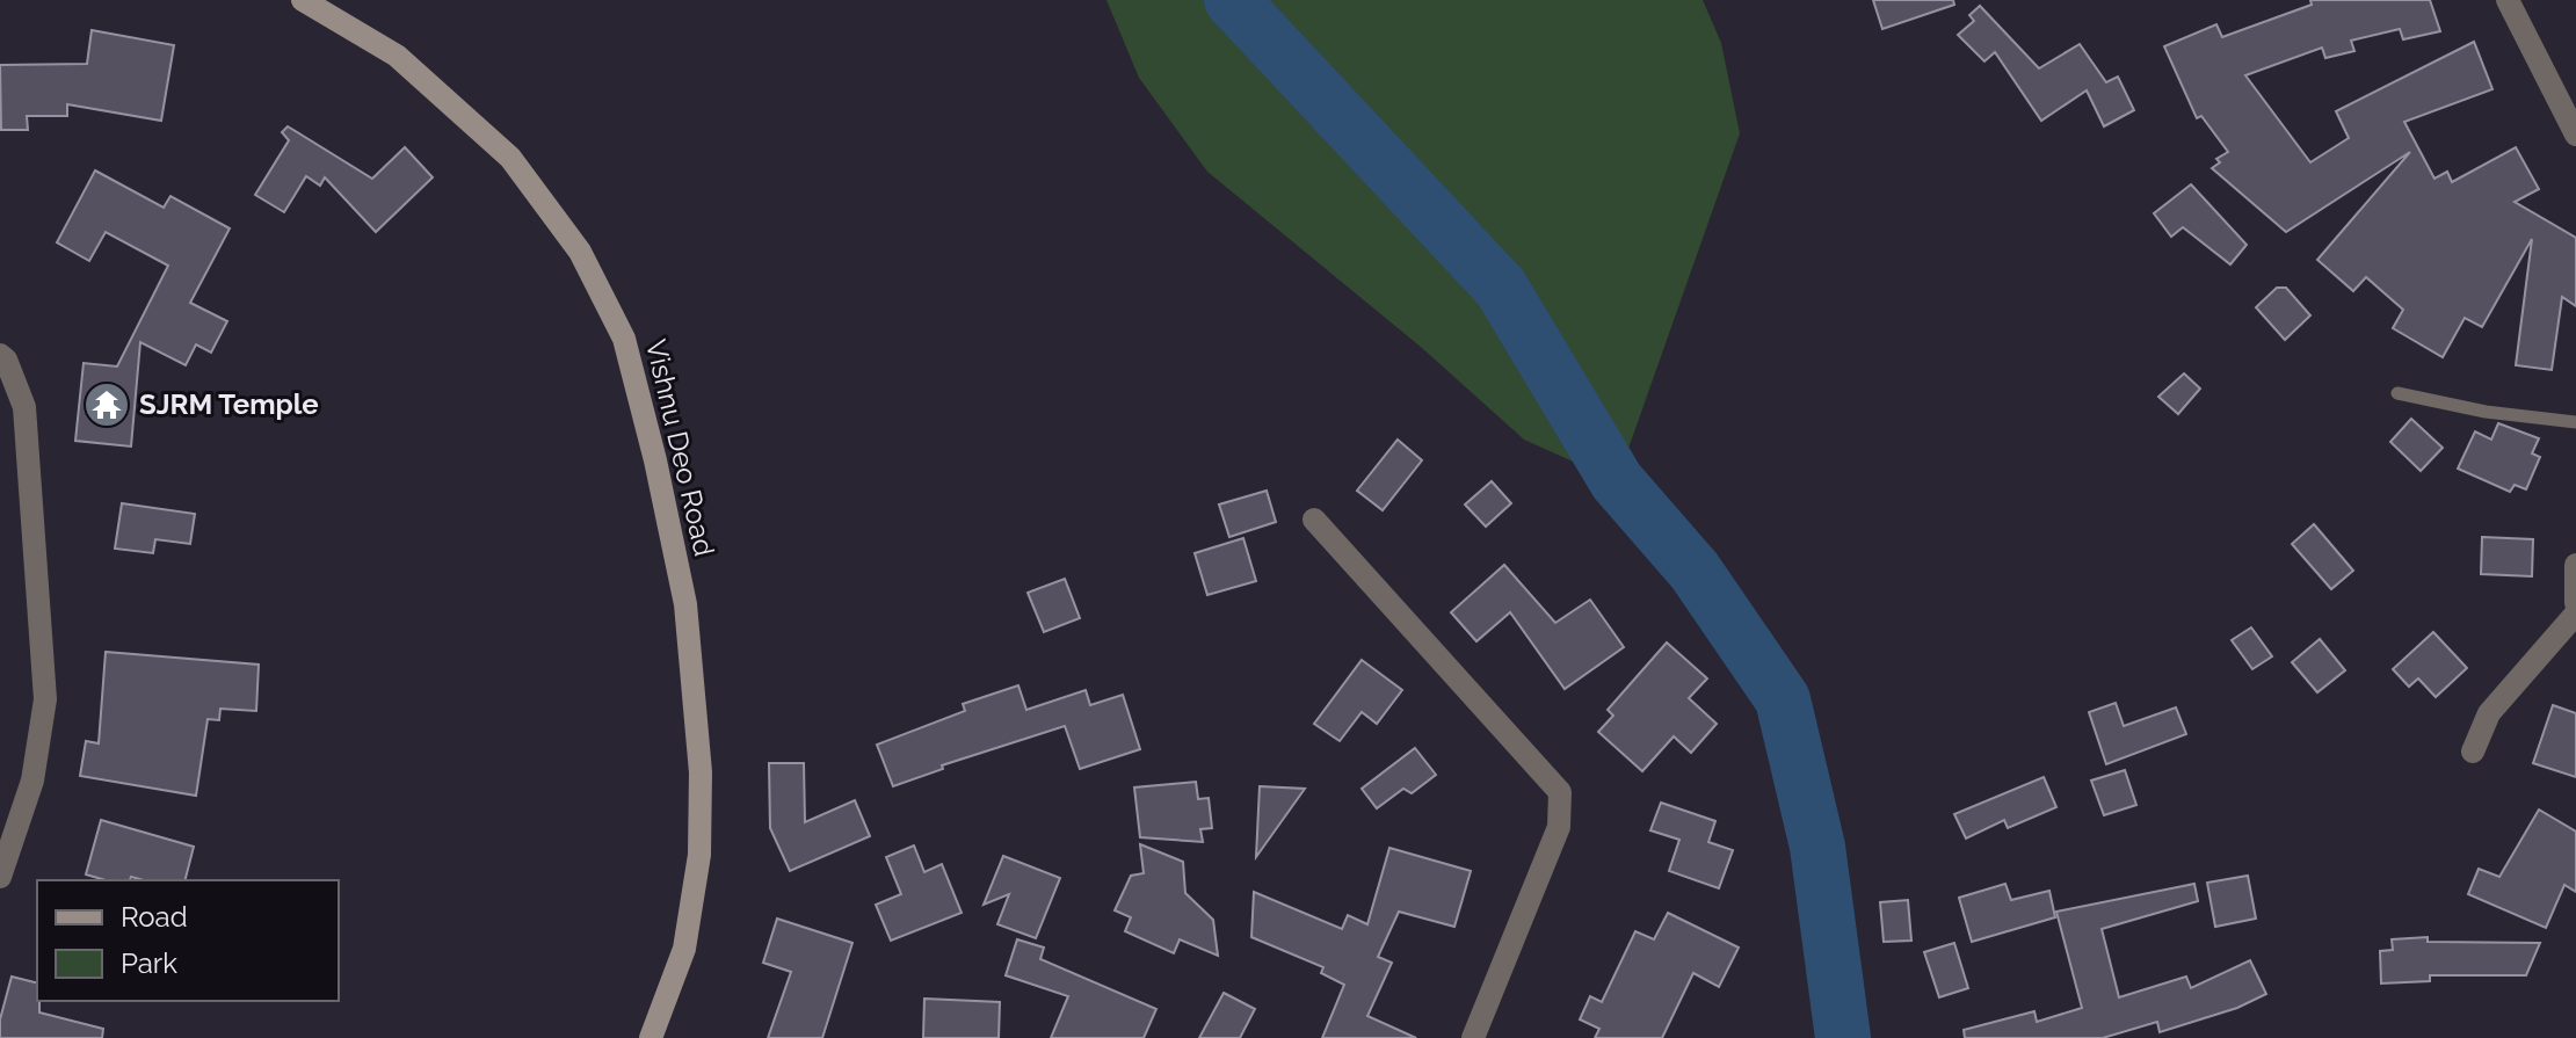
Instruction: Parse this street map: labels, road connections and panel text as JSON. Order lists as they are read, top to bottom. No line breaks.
{"streets":{"street":["Vishnu Deo Road"]},"places":{"temple":["SJRM Temple"]},"legend":["Road","Park"]}
